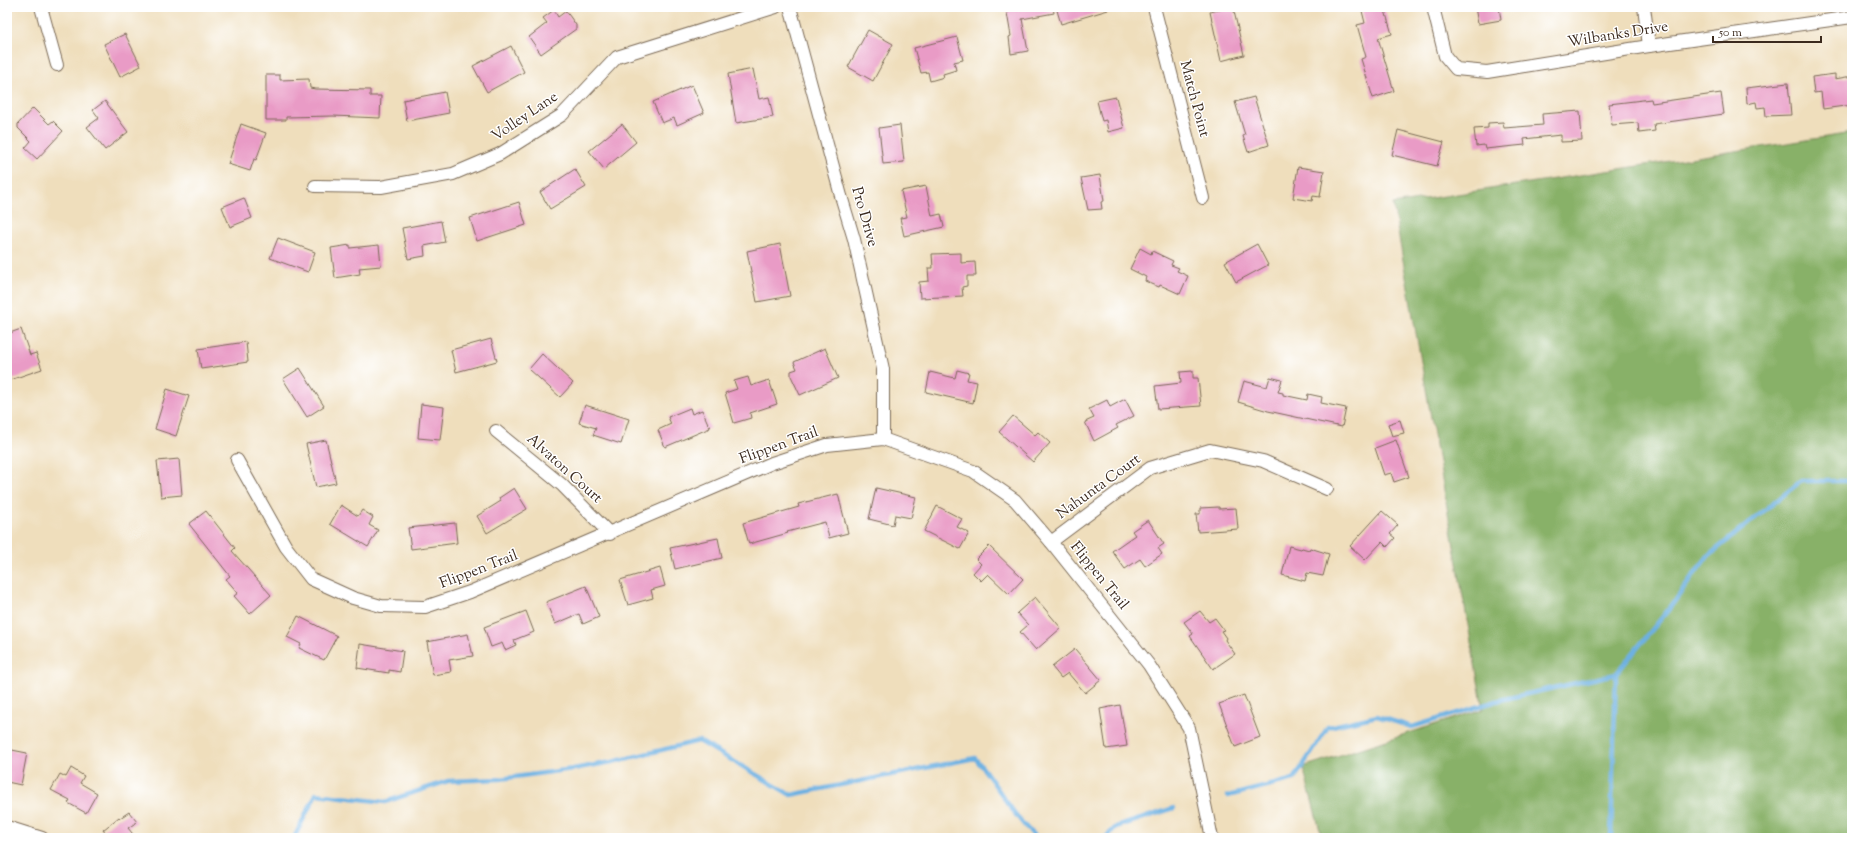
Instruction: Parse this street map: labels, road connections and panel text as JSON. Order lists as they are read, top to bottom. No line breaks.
{"streets":{"street":["Wilbanks Drive","Match Point","Volley Lane","Pro Drive","Flippen Trail","Alvaton Court","Nahunta Court"]},"crossings":[["Pro Drive","Flippen Trail"],["Flippen Trail","Alvaton Court"],["Flippen Trail","Nahunta Court"]],"scale_bar":"50 m"}
